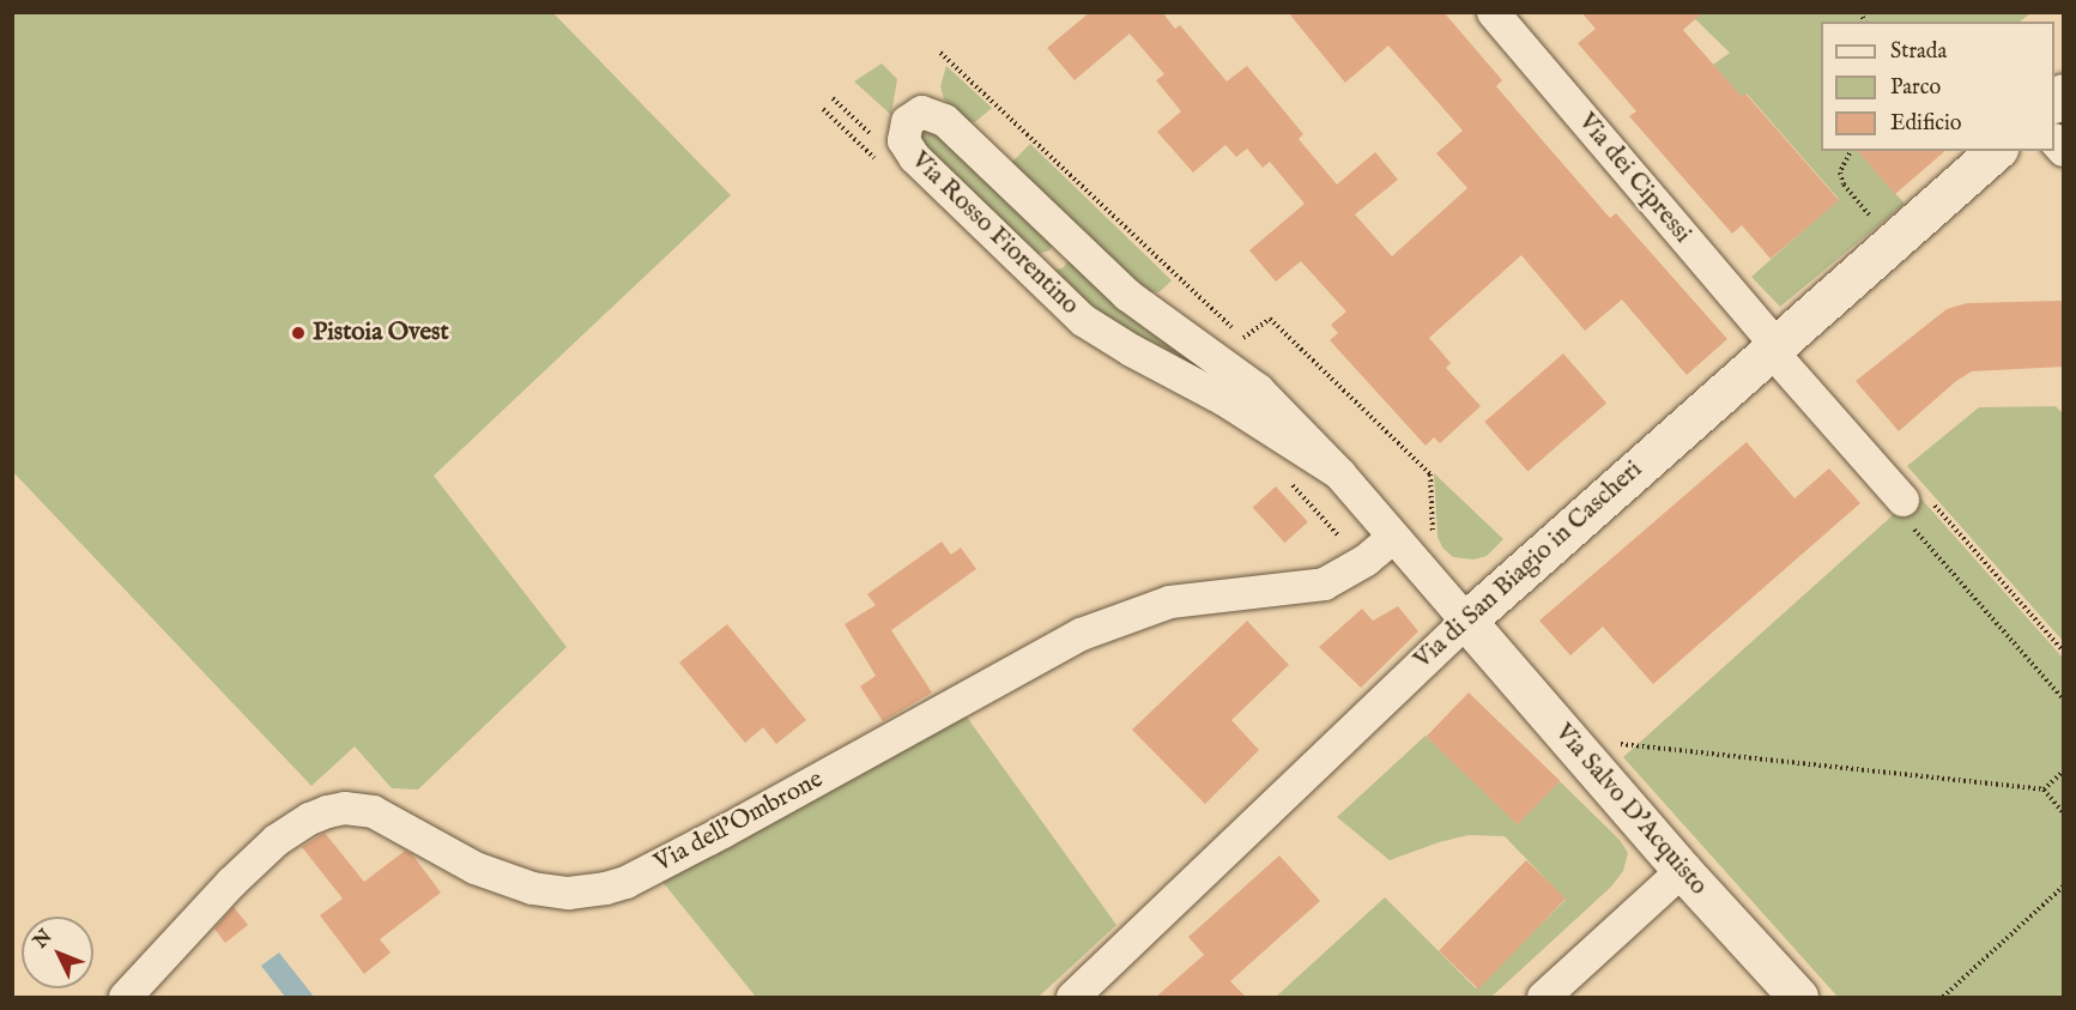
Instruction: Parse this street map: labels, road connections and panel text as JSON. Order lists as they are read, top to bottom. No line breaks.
{"streets":{"street":["Via dei Cipressi","Via Rosso Fiorentino","Via di San Biagio in Cascheri","Via Salvo D'Acquisto","Via dell'Ombrone"]},"crossings":[["Via dei Cipressi","Via di San Biagio in Cascheri"],["Via Rosso Fiorentino","Via di San Biagio in Cascheri"],["Via Rosso Fiorentino","Via Salvo D'Acquisto"],["Via Rosso Fiorentino","Via dell'Ombrone"],["Via di San Biagio in Cascheri","Via Salvo D'Acquisto"]],"places":["Pistoia Ovest"],"legend":["Strada","Parco","Edificio"],"north":"top left"}
